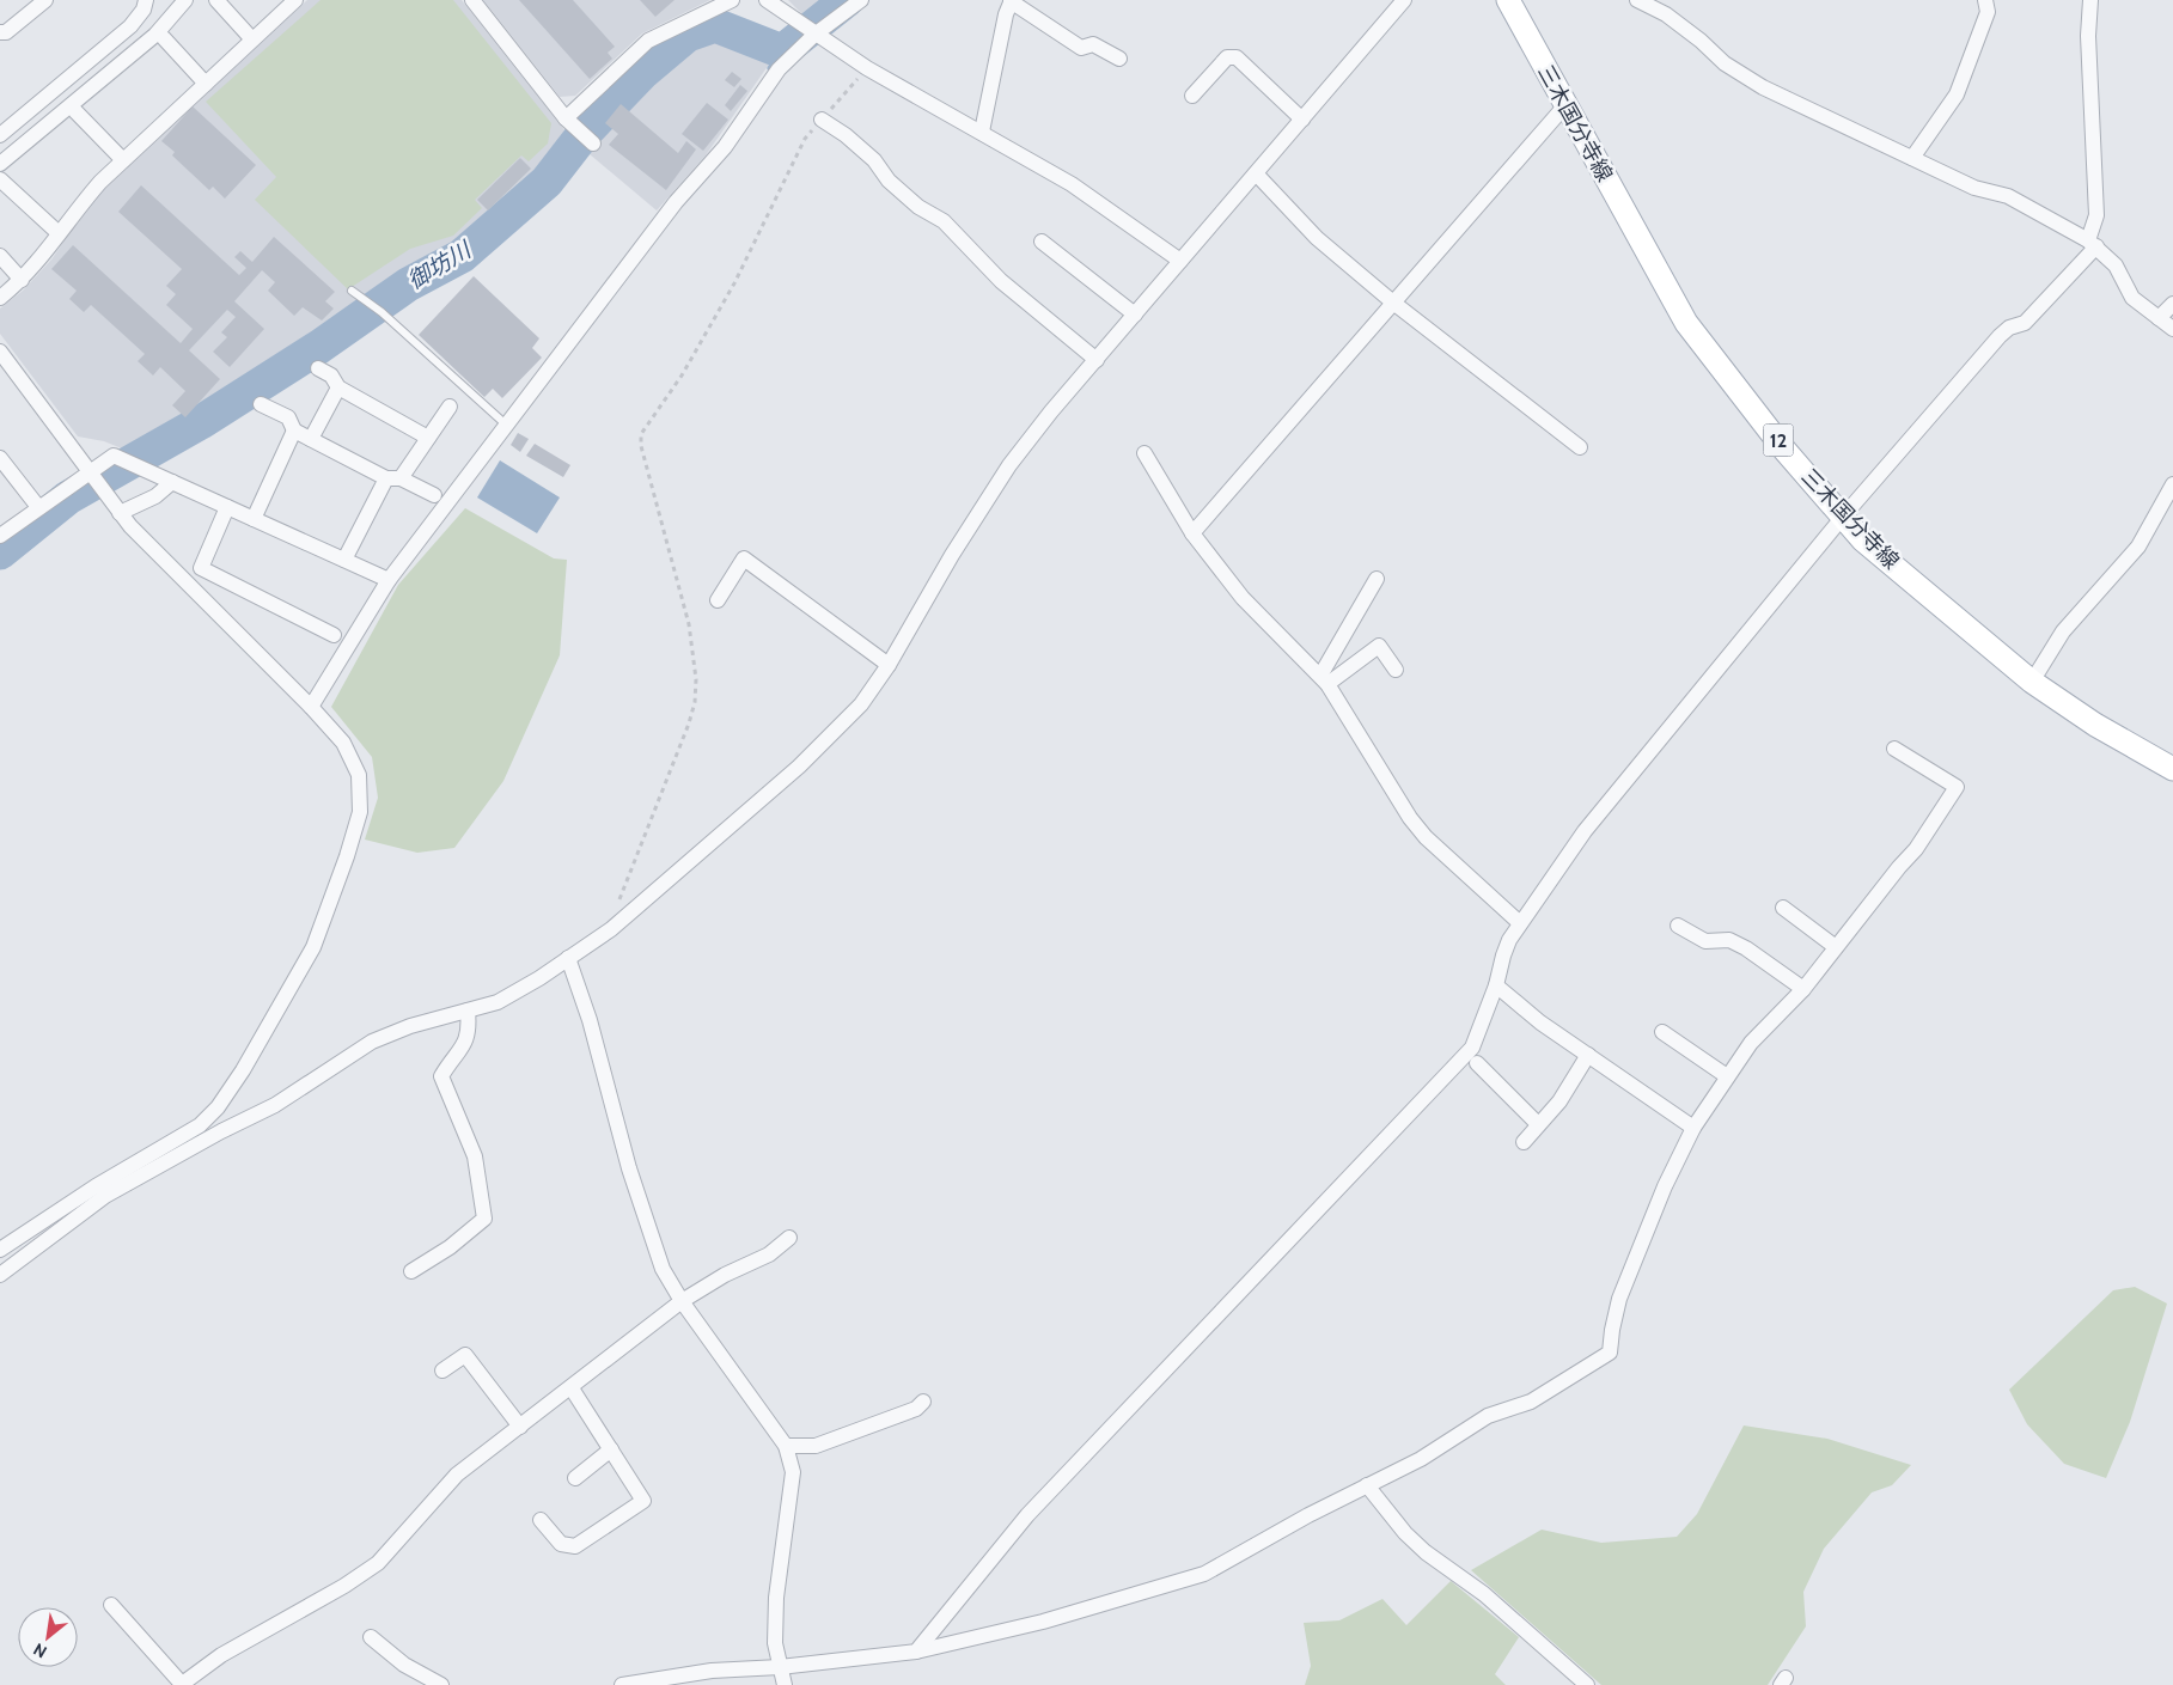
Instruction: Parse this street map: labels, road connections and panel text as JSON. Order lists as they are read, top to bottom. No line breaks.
{"streets":{"main road":["三木国分寺線","12"]},"water":["御坊川"],"north":"bottom left"}
